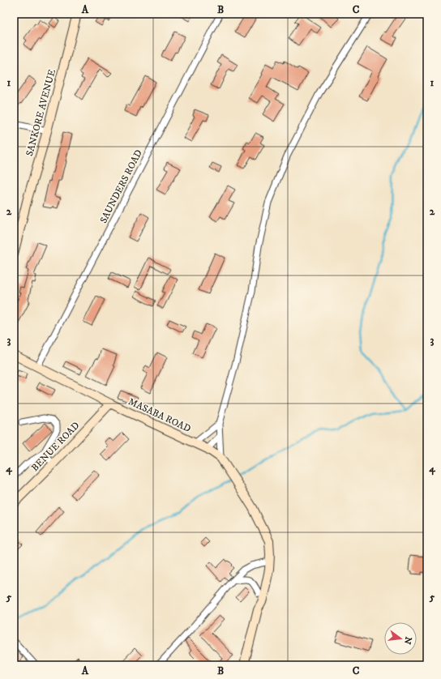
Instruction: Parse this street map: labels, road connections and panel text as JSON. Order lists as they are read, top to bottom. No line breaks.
{"streets":{"street":["SANKORE AVENUE","SAUNDERS ROAD","MASABA ROAD","BENUE ROAD"]},"crossings":[["SAUNDERS ROAD","MASABA ROAD"],["MASABA ROAD","BENUE ROAD"]],"north":"right","grid":{"columns":["A","B","C"],"rows":["1","2","3","4","5"]}}
